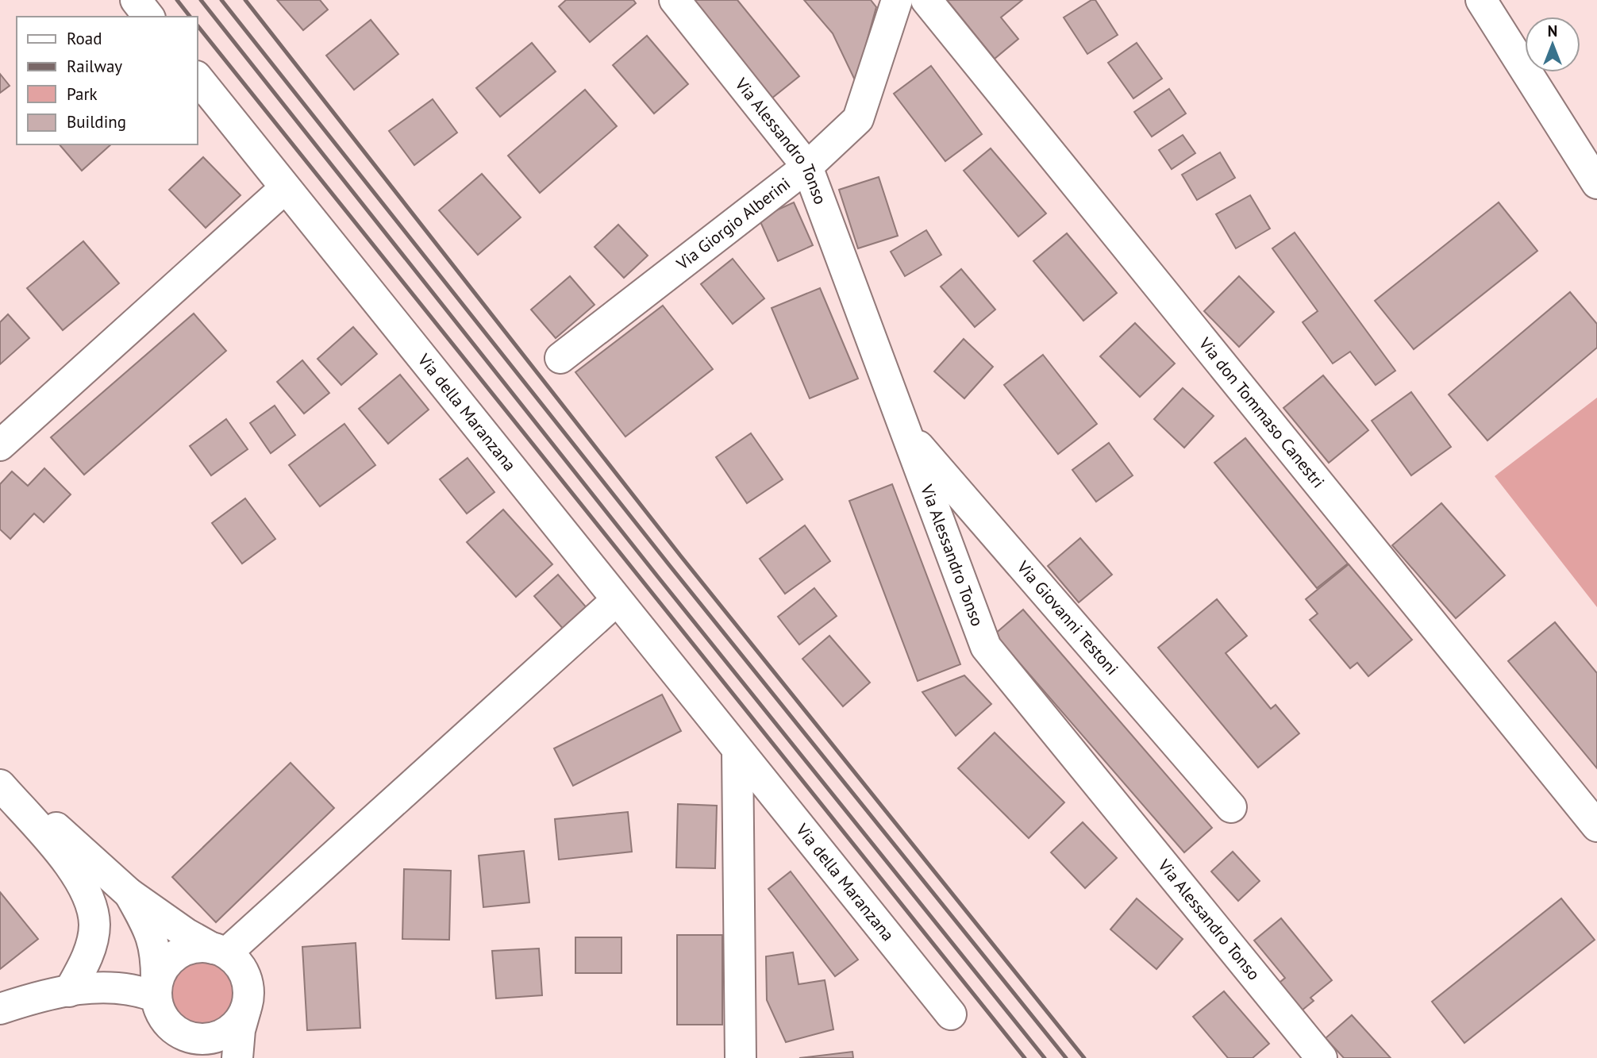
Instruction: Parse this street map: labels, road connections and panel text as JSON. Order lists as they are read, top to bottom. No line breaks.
{"streets":{"street":["Via Alessandro Tonso","Via Giorgio Alberini","Via della Maranzana","Via don Tommaso Canestri","Via Giovanni Testoni"]},"crossings":[["Via Alessandro Tonso","Via Giorgio Alberini"],["Via Alessandro Tonso","Via Giovanni Testoni"]],"legend":["Road","Railway","Park","Building"],"north":"top"}
